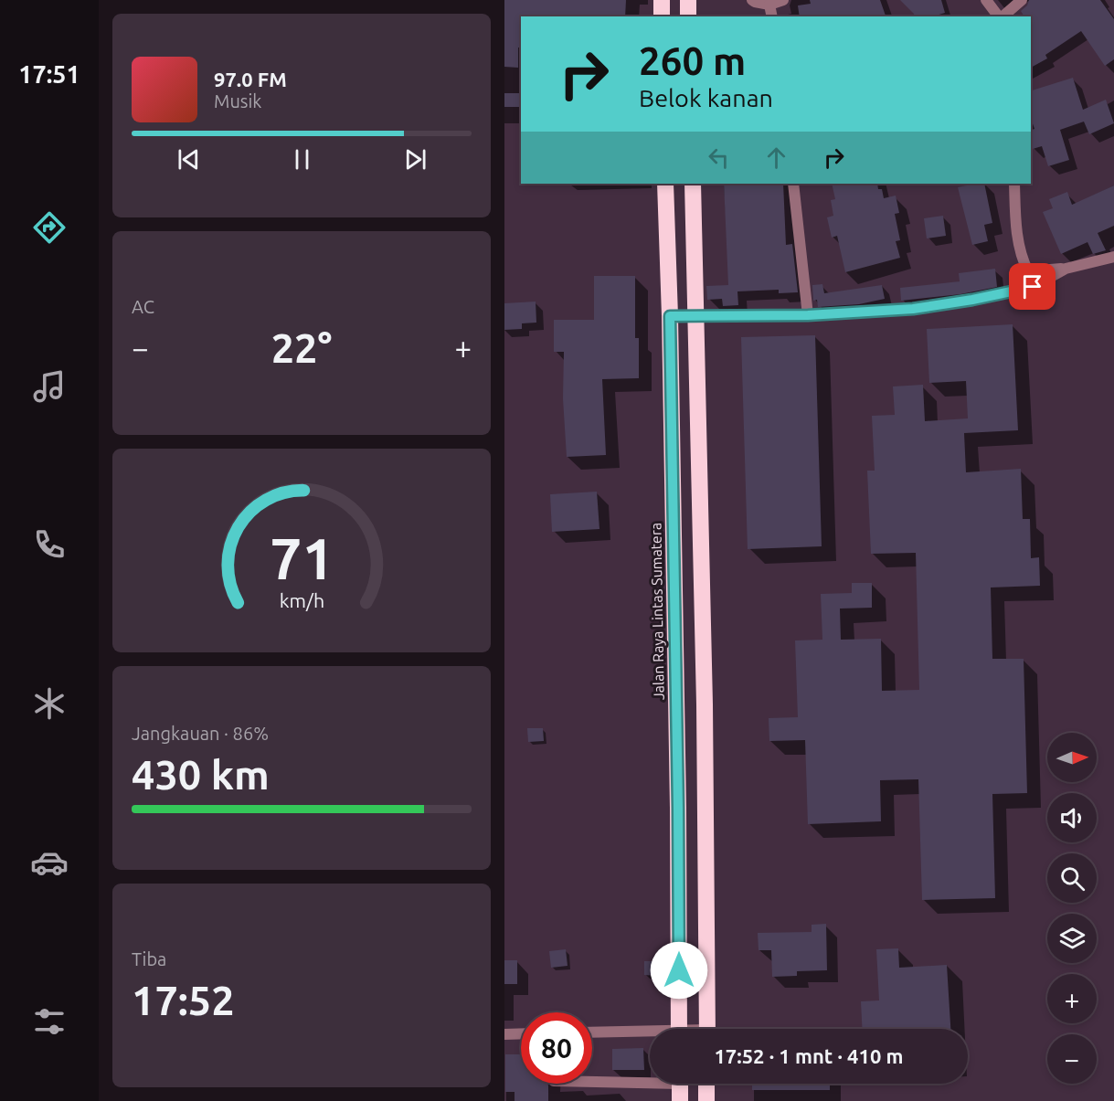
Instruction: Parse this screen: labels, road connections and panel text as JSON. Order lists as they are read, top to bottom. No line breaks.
{"streets":{"highway":["Jalan Raya Lintas Sumatera"]},"north":"right","page":{"tabs":"17:51","turn":["260 m","Belok kanan"],"song":["97.0 FM","Musik"],"tile":["AC",["Jangkauan · 86%","430 km"],["Tiba","17:52"]],"heat":["−","22°","+"],"map_buttons":["+","−"],"limit":"80","trip":"17:52 · 1 mnt · 410 m","gauge":["71","km/h"]}}
